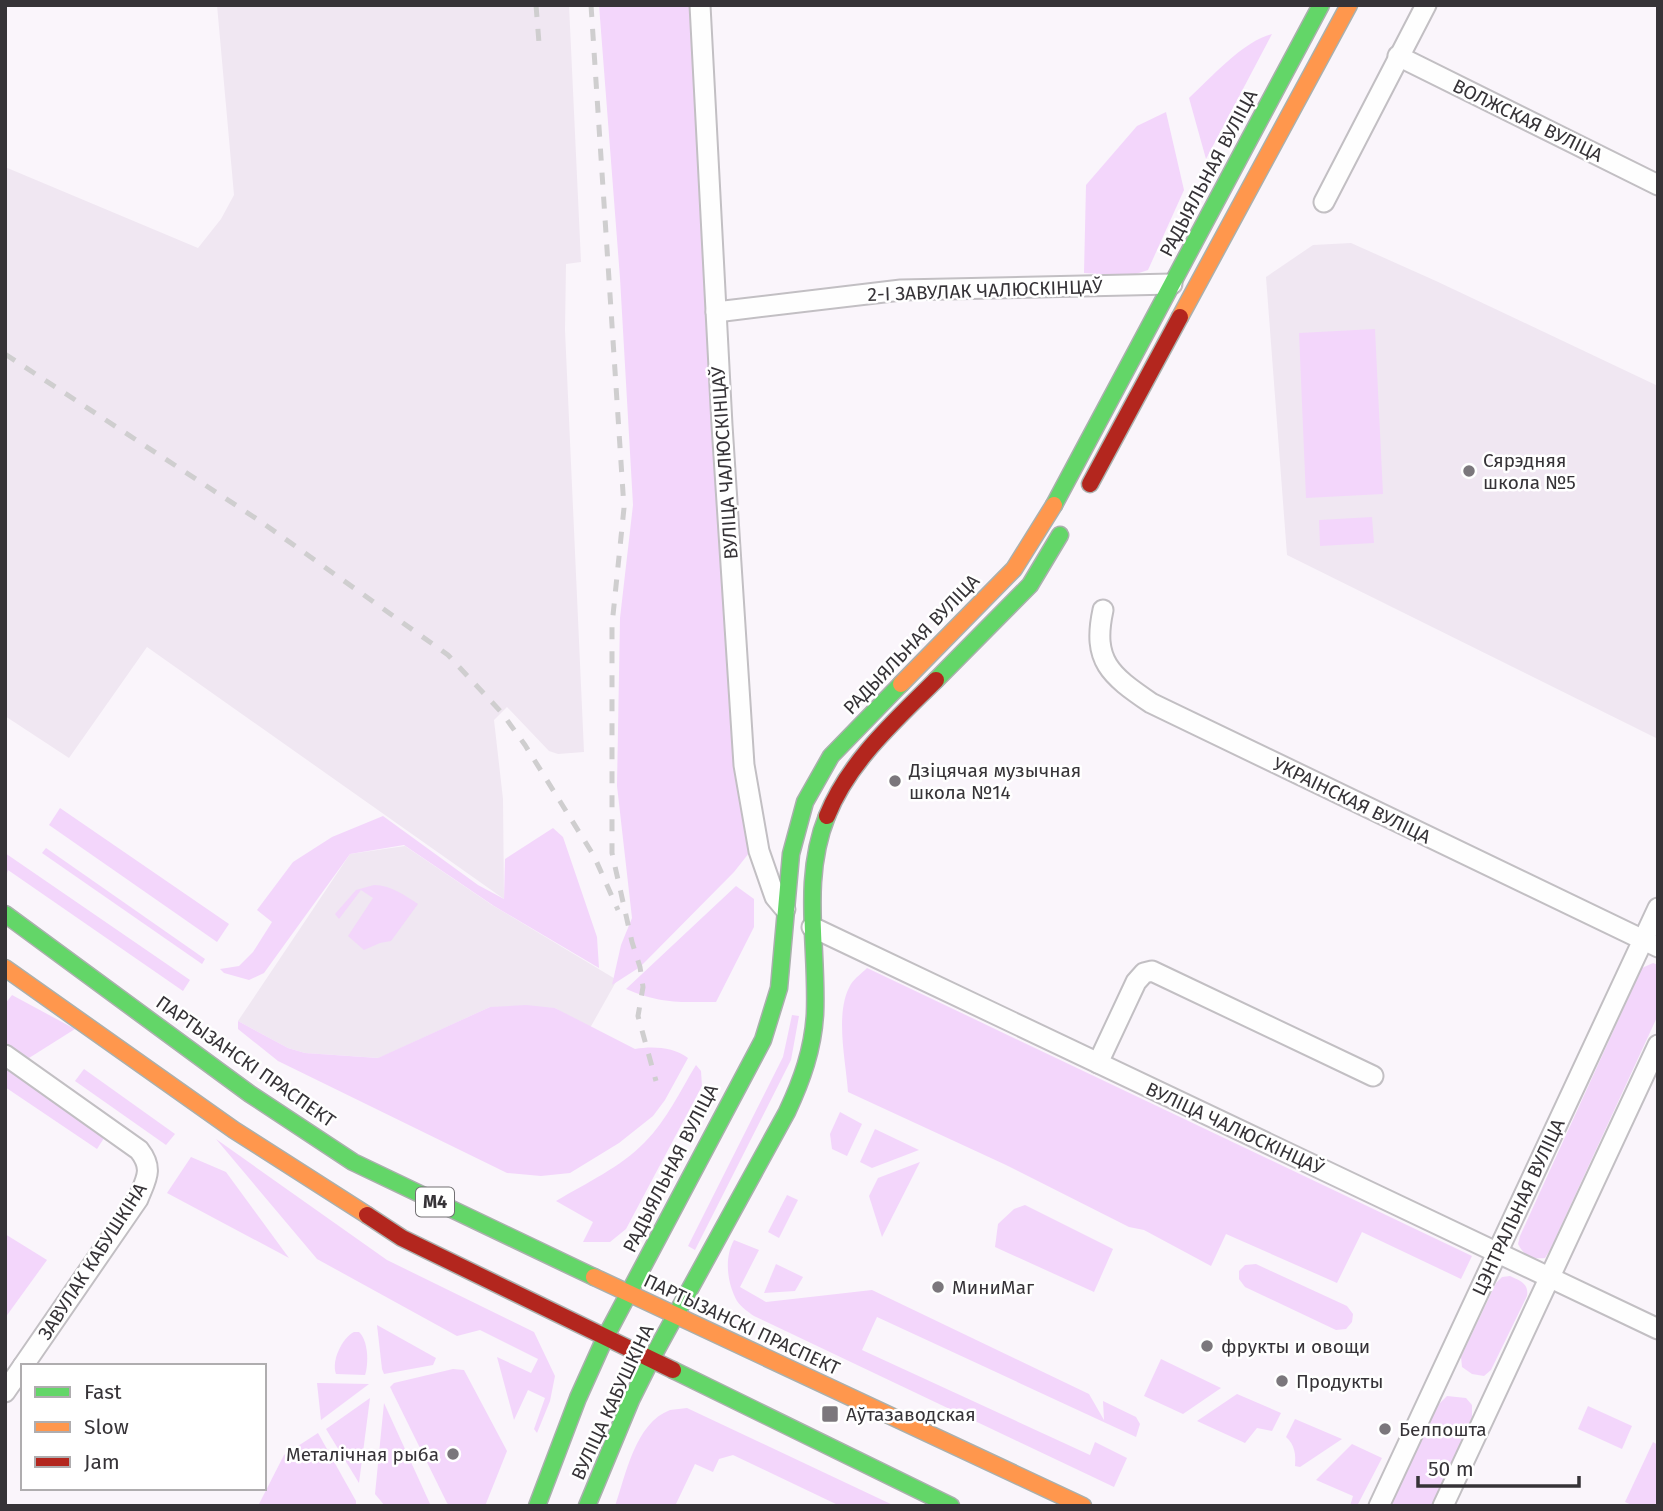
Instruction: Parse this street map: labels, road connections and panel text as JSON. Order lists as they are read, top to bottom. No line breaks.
{"streets":{"main road":["РАДЫЯЛЬНАЯ ВУЛІЦА","ПАРТЫЗАНСКІ ПРАСПЕКТ","М4","ВУЛІЦА КАБУШКІНА"],"street":["ВОЛЖСКАЯ ВУЛІЦА","2-І ЗАВУЛАК ЧАЛЮСКІНЦАЎ","ВУЛІЦА ЧАЛЮСКІНЦАЎ","УКРАІНСКАЯ ВУЛІЦА","ЦЭНТРАЛЬНАЯ ВУЛІЦА","ЗАВУЛАК КАБУШКІНА"]},"crossings":[["РАДЫЯЛЬНАЯ ВУЛІЦА","2-І ЗАВУЛАК ЧАЛЮСКІНЦАЎ"],["РАДЫЯЛЬНАЯ ВУЛІЦА","ВУЛІЦА ЧАЛЮСКІНЦАЎ"],["РАДЫЯЛЬНАЯ ВУЛІЦА","ПАРТЫЗАНСКІ ПРАСПЕКТ"],["РАДЫЯЛЬНАЯ ВУЛІЦА","М4"],["РАДЫЯЛЬНАЯ ВУЛІЦА","ВУЛІЦА КАБУШКІНА"],["2-І ЗАВУЛАК ЧАЛЮСКІНЦАЎ","ВУЛІЦА ЧАЛЮСКІНЦАЎ"],["ВУЛІЦА ЧАЛЮСКІНЦАЎ","ЦЭНТРАЛЬНАЯ ВУЛІЦА"],["УКРАІНСКАЯ ВУЛІЦА","ЦЭНТРАЛЬНАЯ ВУЛІЦА"],["ПАРТЫЗАНСКІ ПРАСПЕКТ","ВУЛІЦА КАБУШКІНА"],["М4","ВУЛІЦА КАБУШКІНА"]],"places":{"other":["Сярэдняя школа №5","Дзіцячая музычная школа №14","МиниМаг","фрукты и овощи","Продукты","Белпошта","Металічная рыба"],"transit":["Аўтазаводская"]},"legend":["Fast","Slow","Jam"],"scale_bar":"50 m"}
